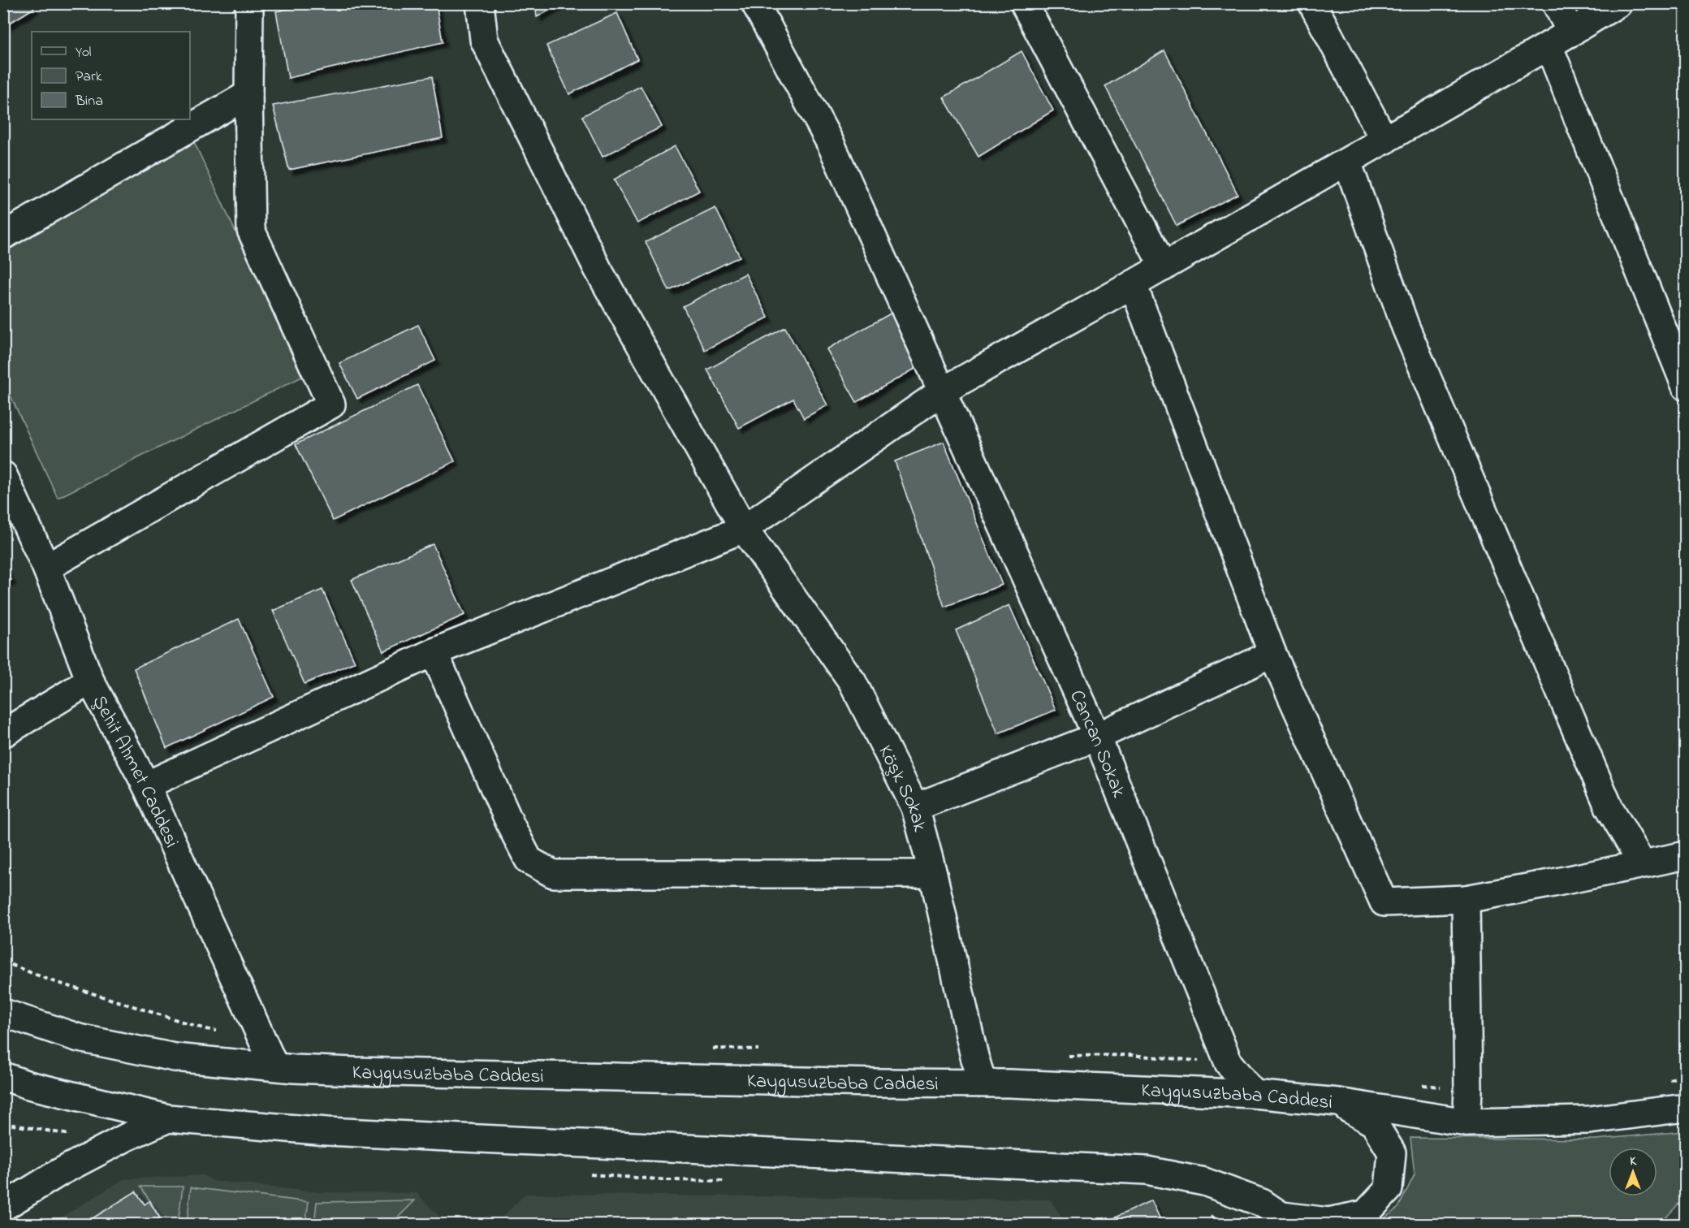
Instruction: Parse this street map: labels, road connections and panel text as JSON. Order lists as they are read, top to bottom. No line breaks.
{"streets":{"street":["Cancan Sokak","Şehit Ahmet Caddesi","Köşk Sokak","Kaygusuzbaba Caddesi"]},"crossings":[["Cancan Sokak","Kaygusuzbaba Caddesi"],["Şehit Ahmet Caddesi","Kaygusuzbaba Caddesi"],["Köşk Sokak","Kaygusuzbaba Caddesi"]],"legend":["Yol","Park","Bina"],"north":"top"}
